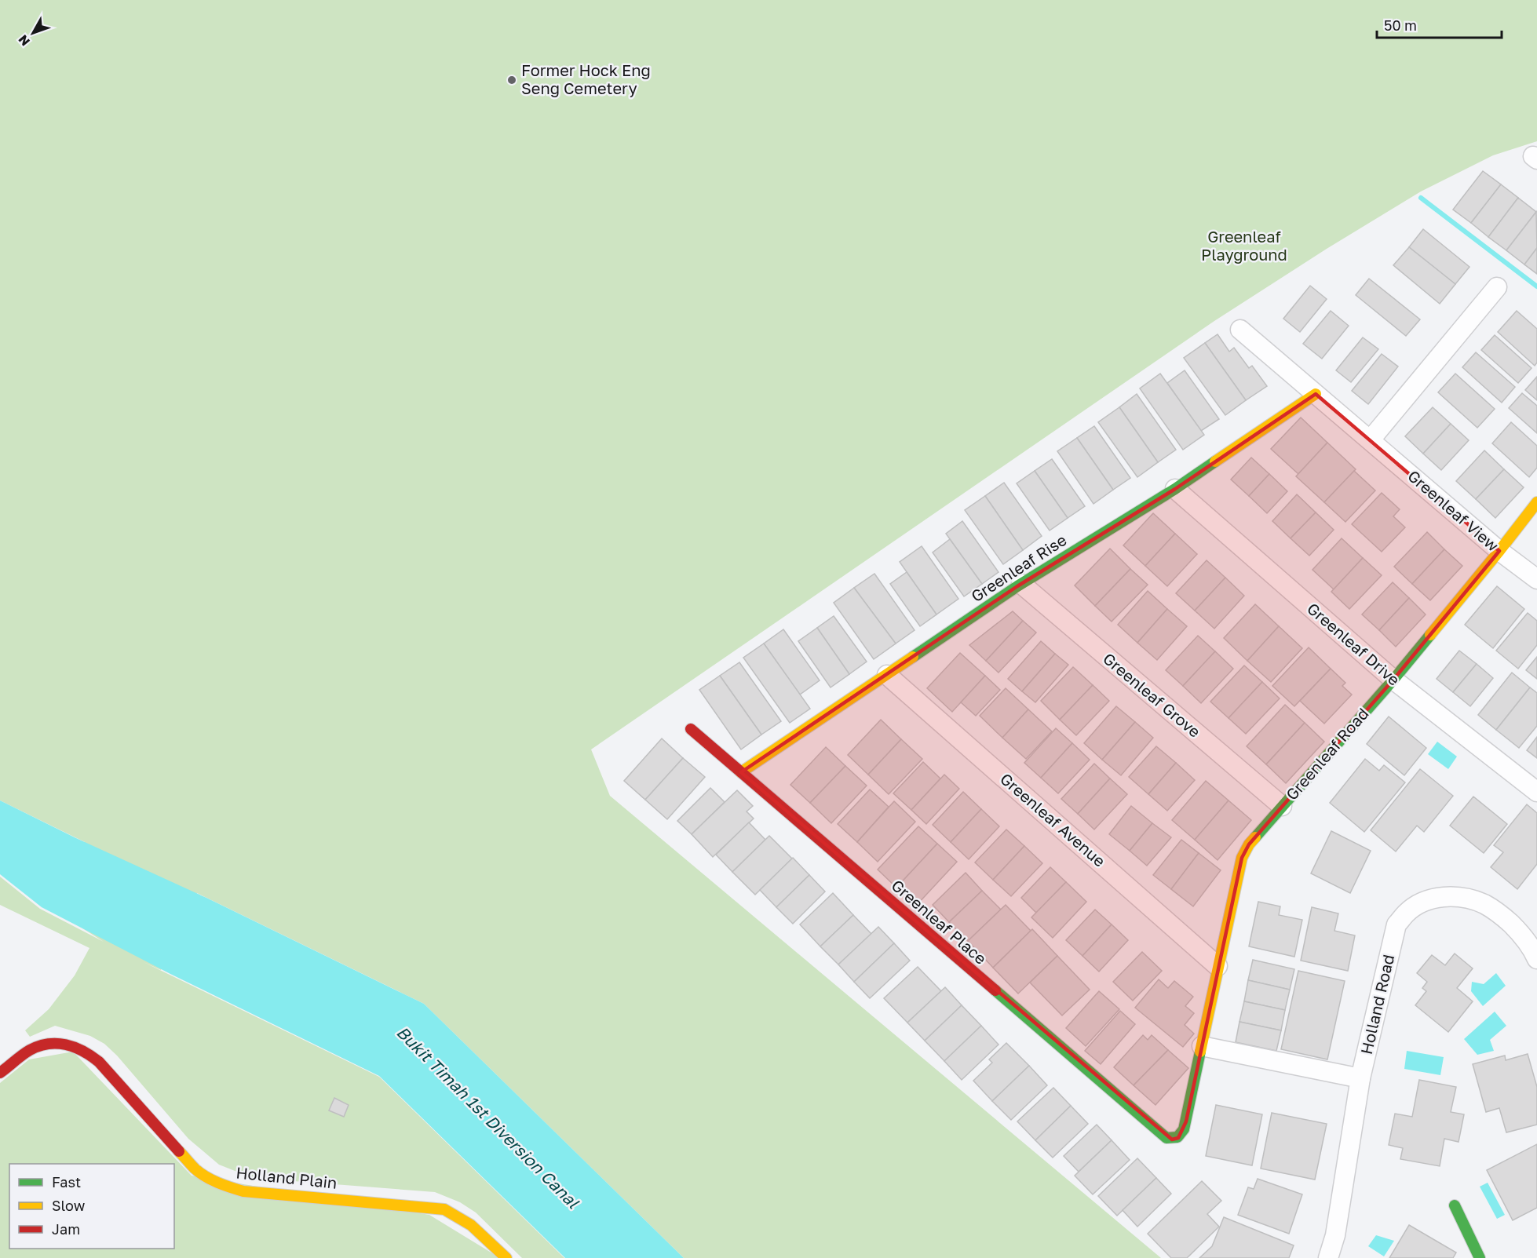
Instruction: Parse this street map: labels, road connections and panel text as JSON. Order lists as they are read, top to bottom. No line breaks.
{"streets":{"street":["Greenleaf View","Greenleaf Rise","Greenleaf Drive","Greenleaf Grove","Greenleaf Road","Greenleaf Avenue","Greenleaf Place","Holland Road","Holland Plain"]},"crossings":[["Greenleaf View","Greenleaf Rise"],["Greenleaf View","Greenleaf Road"],["Greenleaf Rise","Greenleaf Drive"],["Greenleaf Rise","Greenleaf Grove"],["Greenleaf Rise","Greenleaf Avenue"],["Greenleaf Rise","Greenleaf Place"],["Greenleaf Drive","Greenleaf Road"],["Greenleaf Grove","Greenleaf Road"],["Greenleaf Road","Greenleaf Avenue"],["Greenleaf Road","Greenleaf Place"]],"water":["Bukit Timah 1st Diversion Canal"],"parks":["Greenleaf Playground"],"places":["Former Hock Eng Seng Cemetery"],"legend":["Fast","Slow","Jam"],"scale_bar":"50 m","north":"bottom left"}
